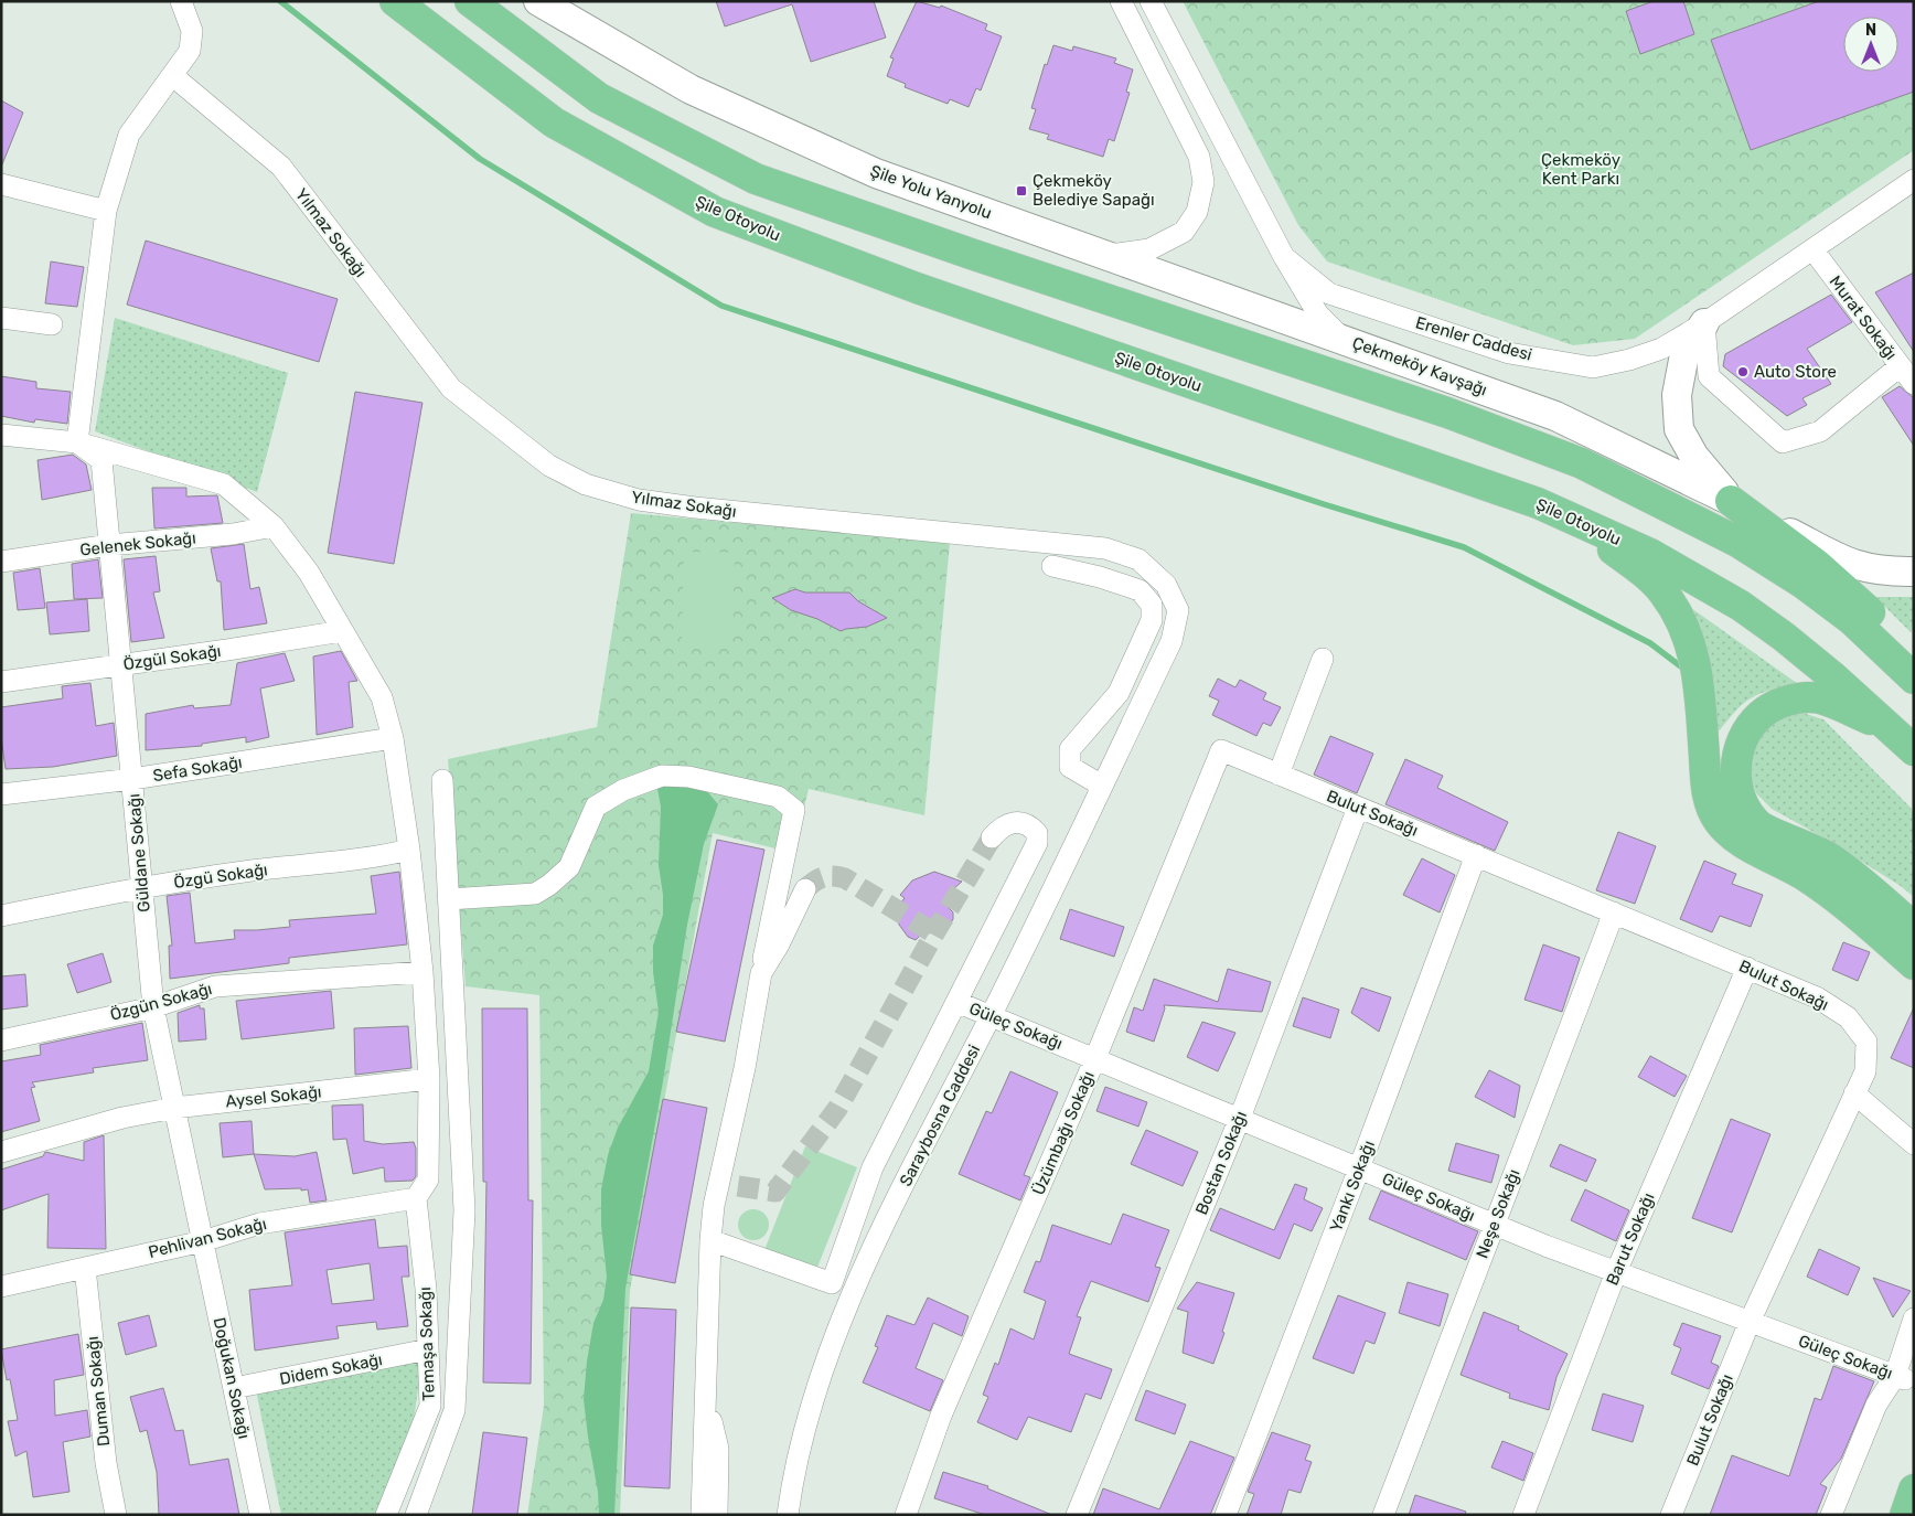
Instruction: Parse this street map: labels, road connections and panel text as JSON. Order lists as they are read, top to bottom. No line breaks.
{"streets":{"highway":["Şile Otoyolu"],"main road":["Şile Yolu Yanyolu","Çekmeköy Kavşağı"],"street":["Yılmaz Sokağı","Murat Sokağı","Erenler Caddesi","Gelenek Sokağı","Özgül Sokağı","Sefa Sokağı","Bulut Sokağı","Güldane Sokağı","Özgü Sokağı","Özgün Sokağı","Güleç Sokağı","Aysel Sokağı","Saraybosna Caddesi","Üzümbağı Sokağı","Bostan Sokağı","Yankı Sokağı","Neşe Sokağı","Pehlivan Sokağı","Barut Sokağı","Temaşa Sokağı","Didem Sokağı","Doğukan Sokağı","Duman Sokağı"]},"crossings":[["Şile Yolu Yanyolu","Çekmeköy Kavşağı"],["Yılmaz Sokağı","Saraybosna Caddesi"],["Murat Sokağı","Erenler Caddesi"],["Erenler Caddesi","Çekmeköy Kavşağı"],["Gelenek Sokağı","Güldane Sokağı"],["Özgül Sokağı","Güldane Sokağı"],["Sefa Sokağı","Güldane Sokağı"],["Bulut Sokağı","Güleç Sokağı"],["Bulut Sokağı","Üzümbağı Sokağı"],["Bulut Sokağı","Bostan Sokağı"],["Bulut Sokağı","Yankı Sokağı"],["Bulut Sokağı","Neşe Sokağı"],["Bulut Sokağı","Barut Sokağı"],["Güldane Sokağı","Özgü Sokağı"],["Güldane Sokağı","Özgün Sokağı"],["Güldane Sokağı","Aysel Sokağı"],["Güldane Sokağı","Pehlivan Sokağı"],["Güldane Sokağı","Doğukan Sokağı"],["Güleç Sokağı","Saraybosna Caddesi"],["Güleç Sokağı","Üzümbağı Sokağı"],["Güleç Sokağı","Bostan Sokağı"],["Güleç Sokağı","Yankı Sokağı"],["Güleç Sokağı","Neşe Sokağı"],["Güleç Sokağı","Barut Sokağı"],["Pehlivan Sokağı","Temaşa Sokağı"],["Pehlivan Sokağı","Doğukan Sokağı"],["Pehlivan Sokağı","Duman Sokağı"],["Temaşa Sokağı","Didem Sokağı"],["Didem Sokağı","Doğukan Sokağı"]],"parks":["Çekmeköy Kent Parkı"],"places":{"transit":["Çekmeköy Belediye Sapağı"],"other":["Auto Store"]},"north":"top"}
